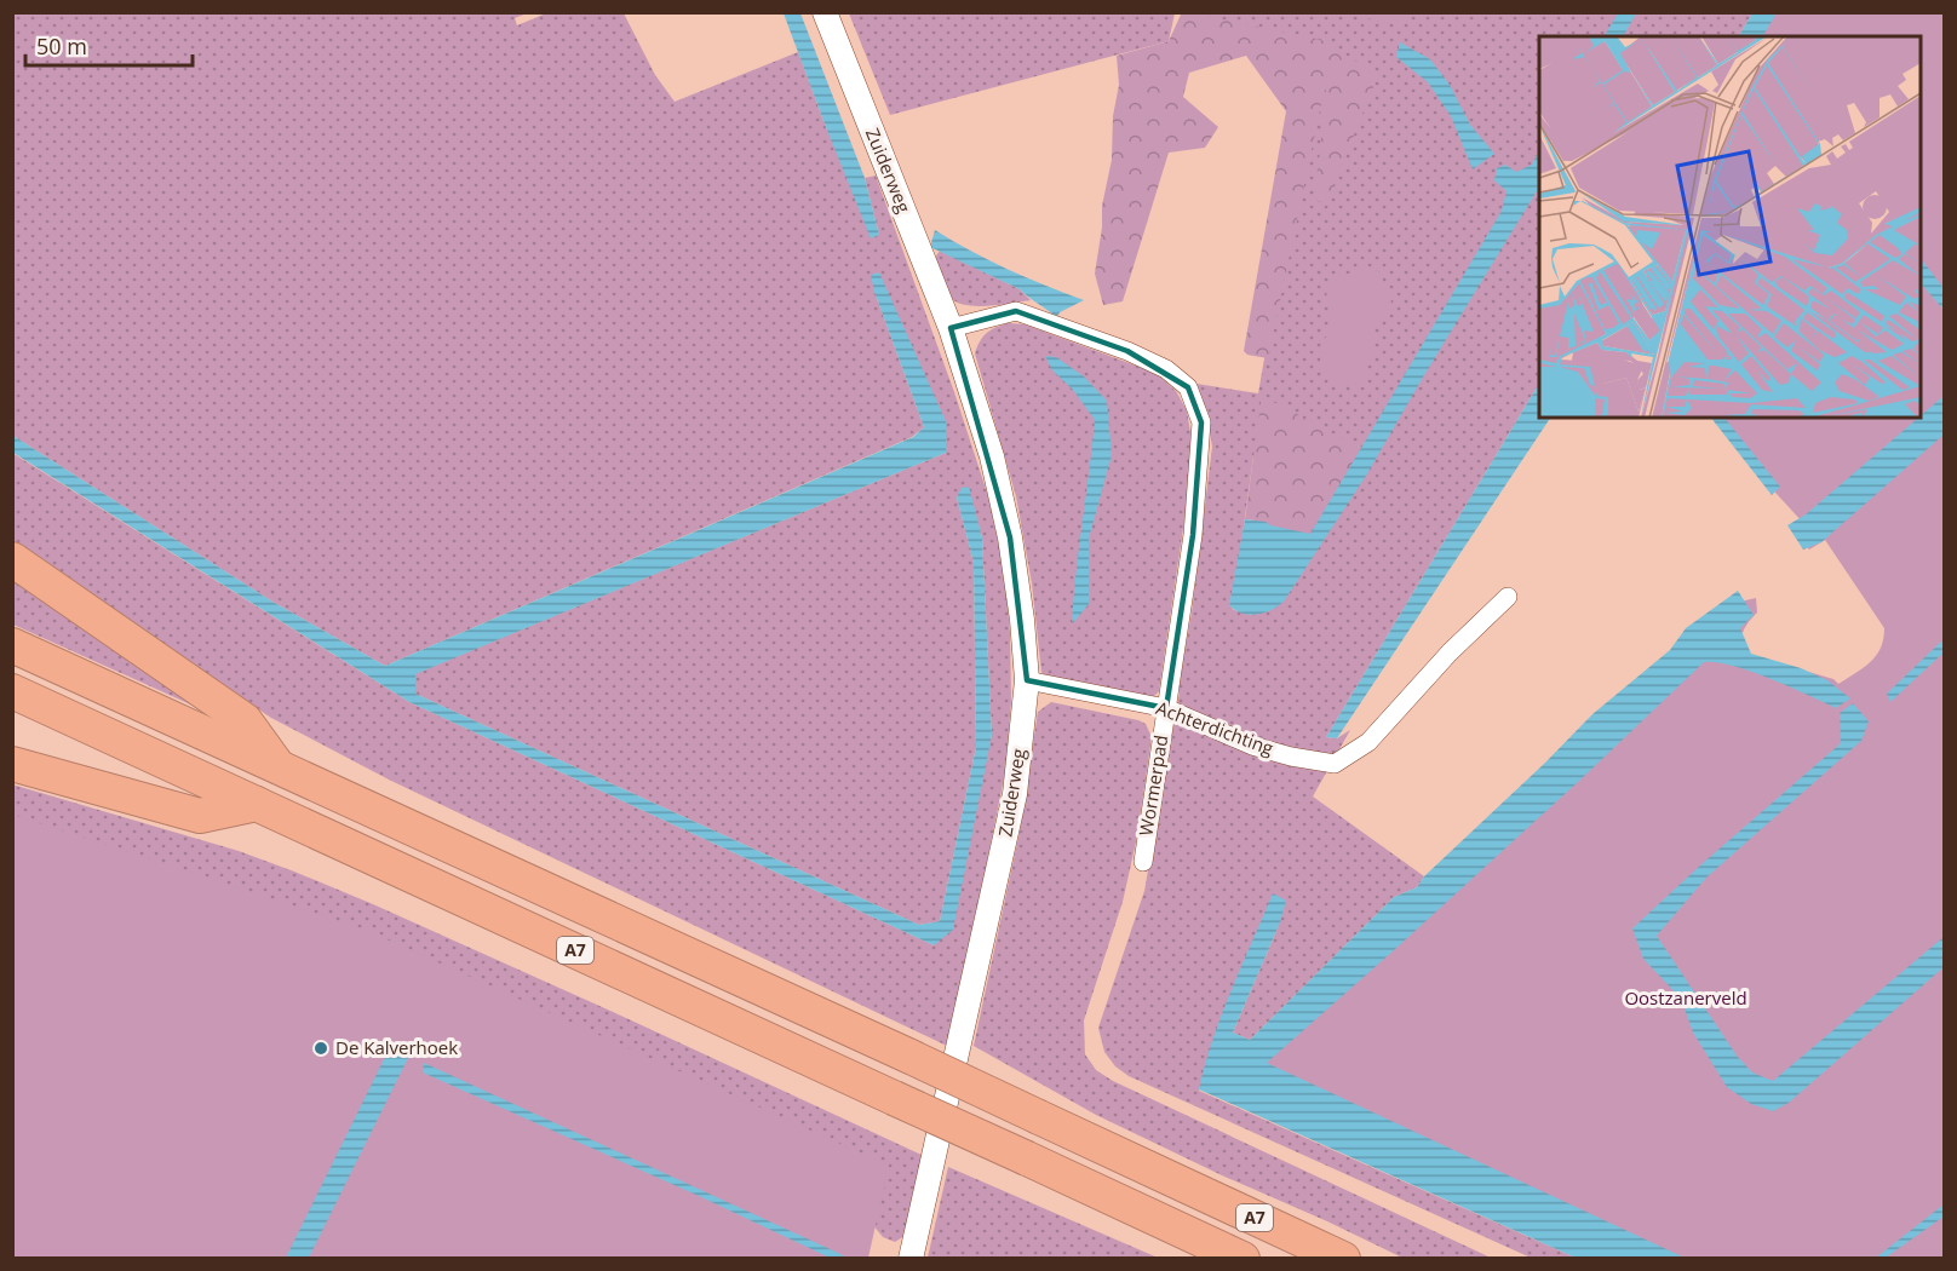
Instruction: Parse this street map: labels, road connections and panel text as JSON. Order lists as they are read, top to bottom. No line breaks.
{"streets":{"highway":["A7"],"street":["Zuiderweg","Achterdichting","Wormerpad"]},"crossings":[["Zuiderweg","Achterdichting"],["Achterdichting","Wormerpad"]],"parks":["Oostzanerveld"],"places":["De Kalverhoek"],"scale_bar":"50 m"}
